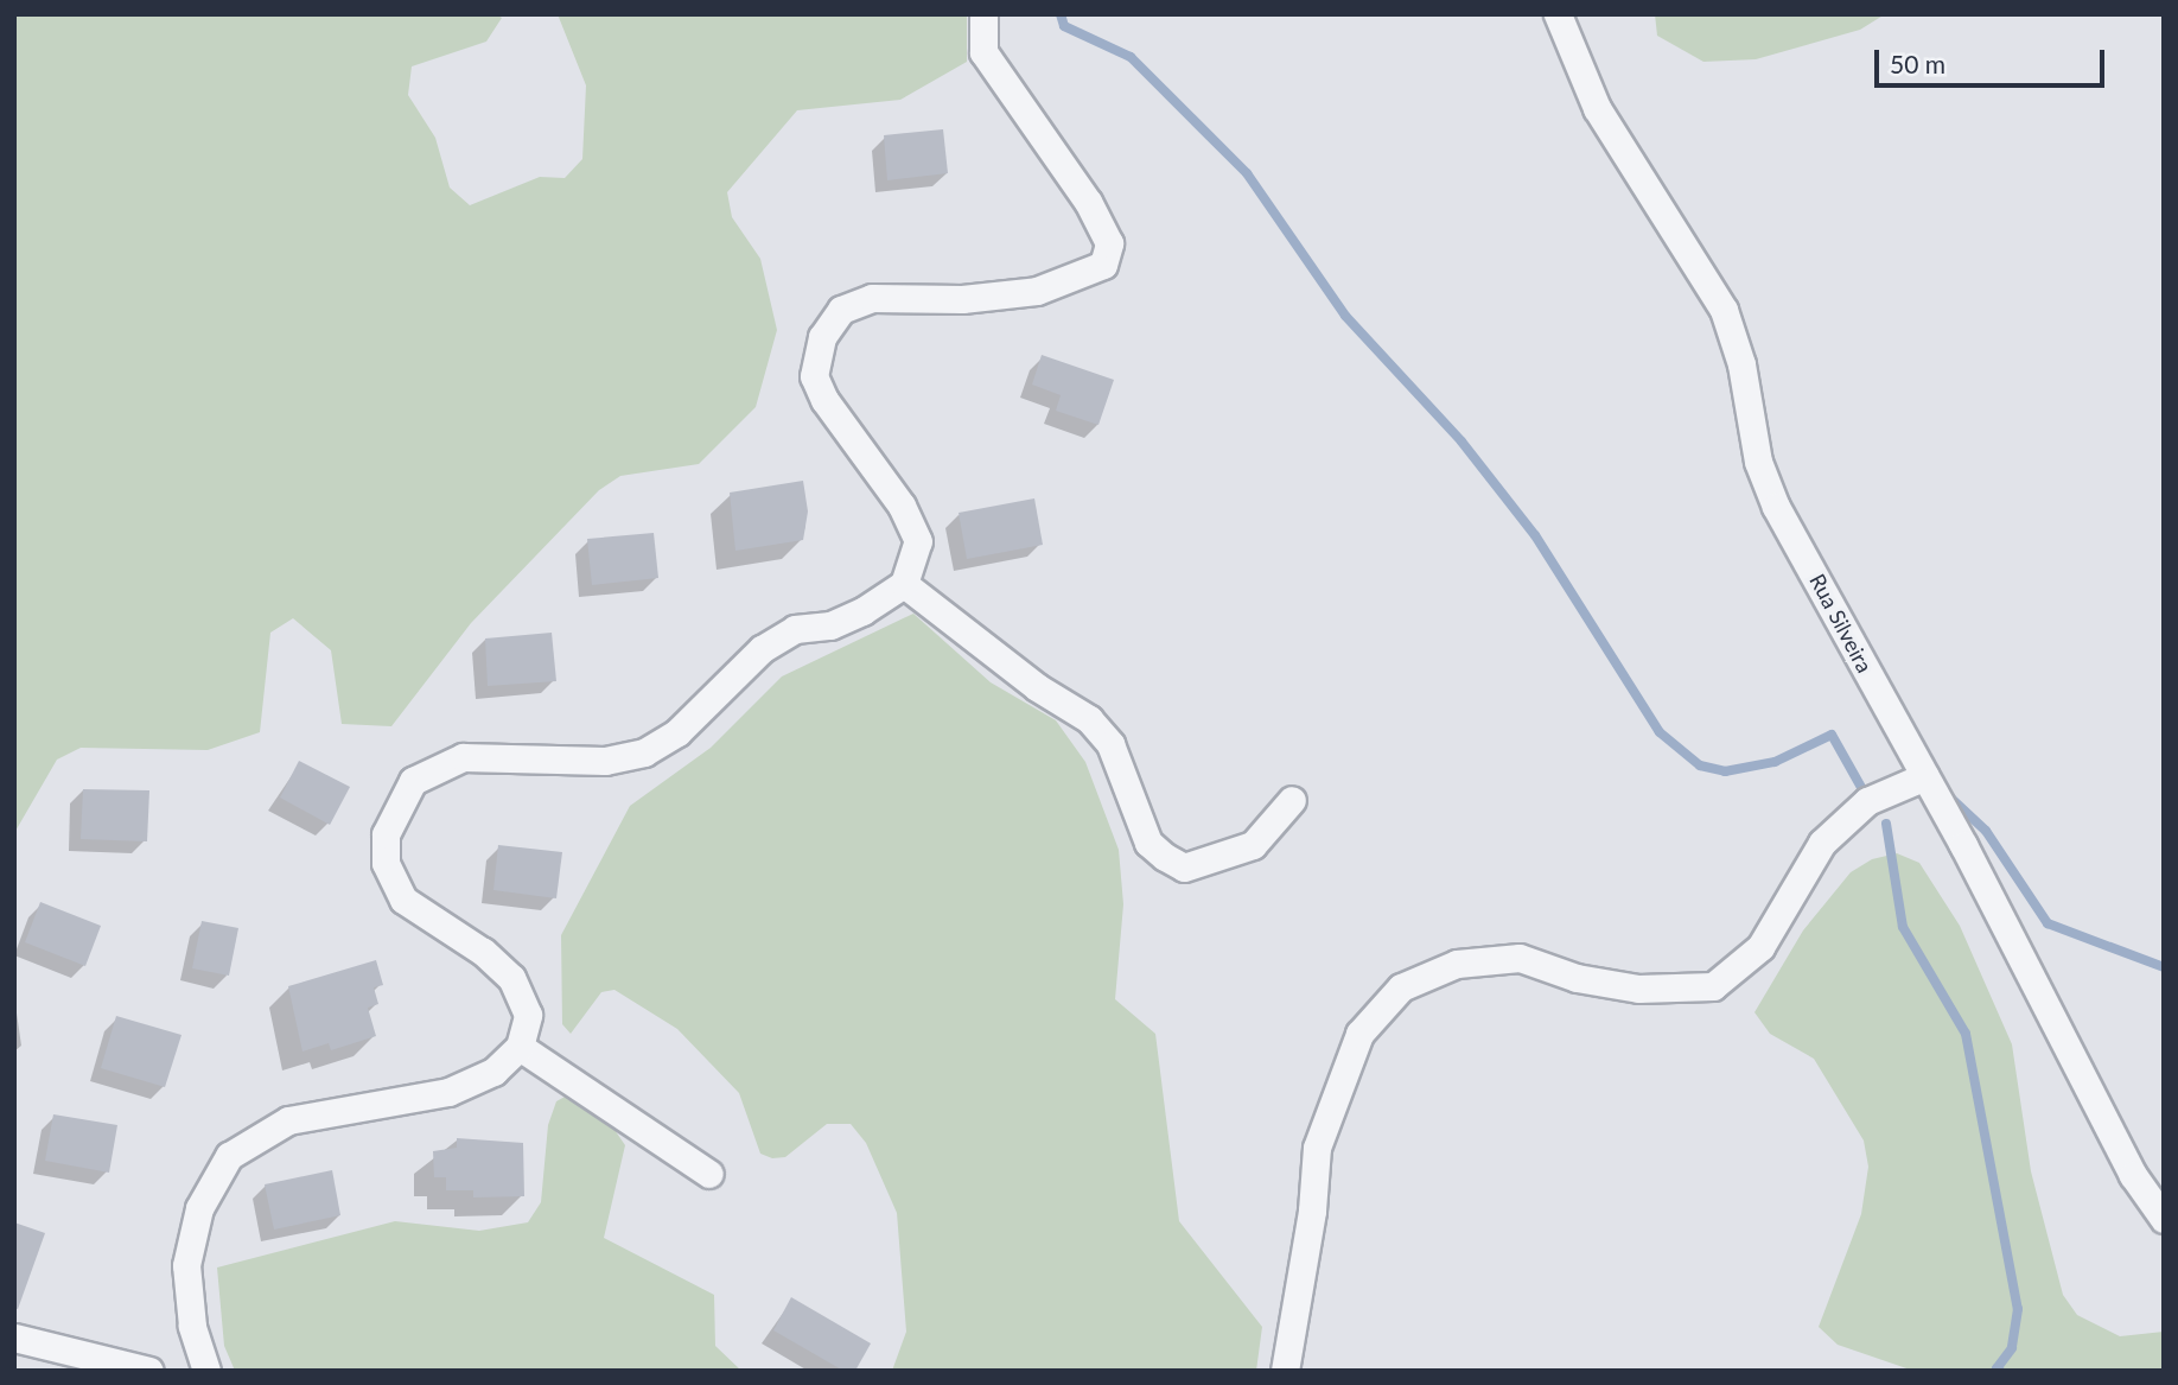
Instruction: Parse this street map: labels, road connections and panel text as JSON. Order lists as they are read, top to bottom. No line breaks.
{"streets":{"street":["Rua Silveira"]},"scale_bar":"50 m"}
